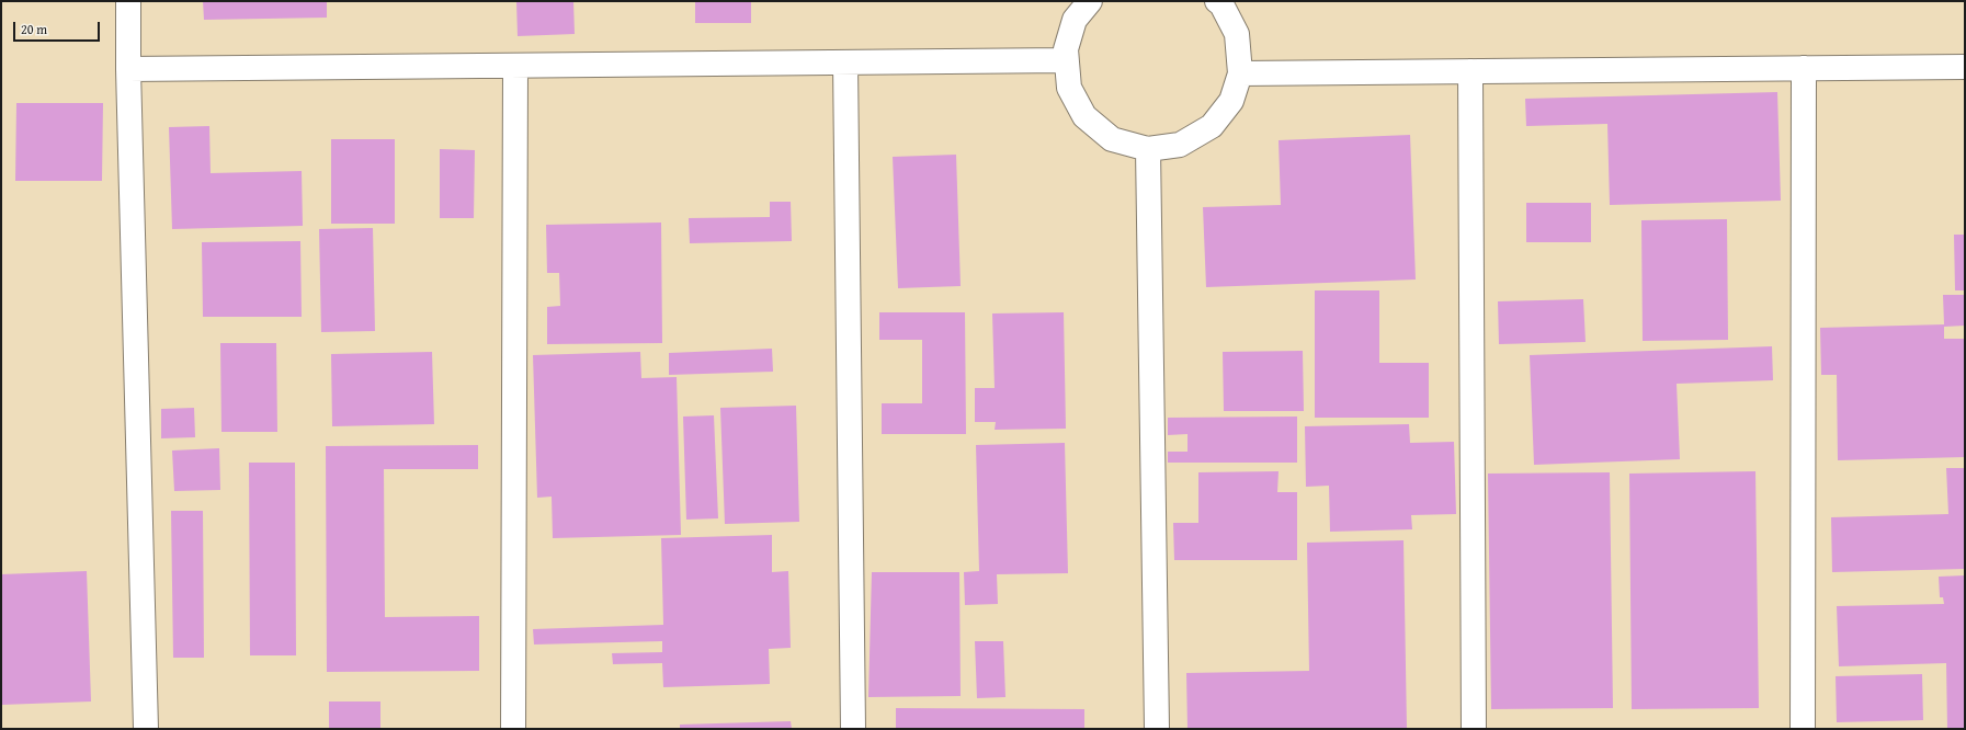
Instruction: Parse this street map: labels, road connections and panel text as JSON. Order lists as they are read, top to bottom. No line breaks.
{"scale_bar":"20 m"}
